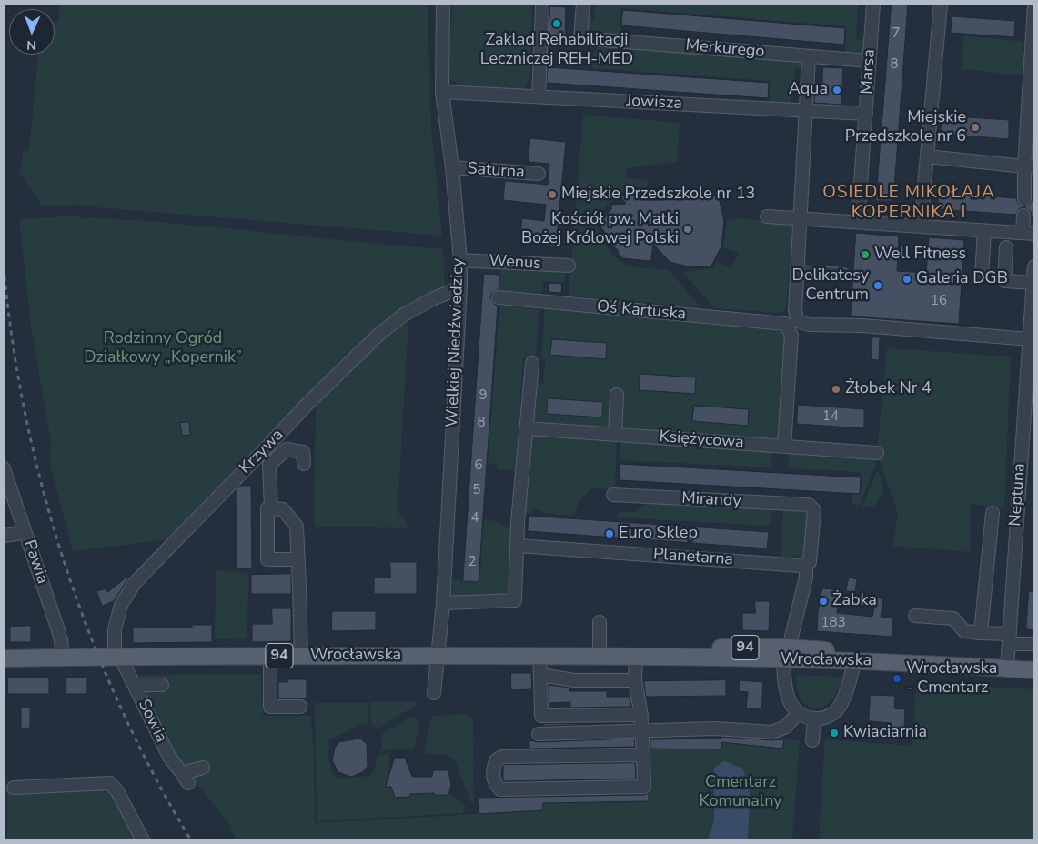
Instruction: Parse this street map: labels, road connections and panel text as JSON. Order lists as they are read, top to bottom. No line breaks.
{"streets":{"main road":["94","Wrocławska"],"street":["Merkurego","Marsa","Jowisza","Saturna","Wenus","Oś Kartuska","Wielkiej Niedźwiedzicy","Księżycowa","Krzywa","Neptuna","Mirandy","Planetarna","Pawia","Sowia"]},"crossings":[["Merkurego","Marsa"],["Marsa","Jowisza"],["Jowisza","Wielkiej Niedźwiedzicy"],["Saturna","Wielkiej Niedźwiedzicy"],["Wenus","Wielkiej Niedźwiedzicy"],["Oś Kartuska","Księżycowa"],["Wielkiej Niedźwiedzicy","Krzywa"],["Wielkiej Niedźwiedzicy","Wrocławska"],["Krzywa","Wrocławska"],["Krzywa","Sowia"],["Neptuna","Wrocławska"],["Mirandy","Planetarna"],["Pawia","Wrocławska"],["Wrocławska","Sowia"]],"districts":["OSIEDLE MIKOŁAJA KOPERNIKA I"],"parks":["Rodzinny Ogród Działkowy „Kopernik”","Cmentarz Komunalny"],"places":["Zaklad Rehabilitacji Leczniczej REH-MED","Aqua","Miejskie Przedszkole nr 6","Miejskie Przedszkole nr 13","Kościół pw. Matki Bożej Królowej Polski","Well Fitness","Galeria DGB","Delikatesy Centrum","Żłobek Nr 4","Euro Sklep","Żabka","Wrocławska - Cmentarz","Kwiaciarnia"],"house_numbers":["7","8","16","9","14","8","6","5","4","2","183"],"north":"bottom"}
